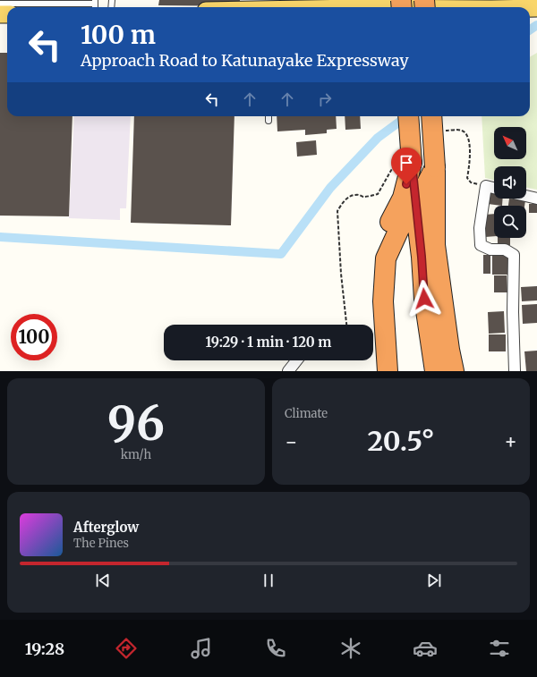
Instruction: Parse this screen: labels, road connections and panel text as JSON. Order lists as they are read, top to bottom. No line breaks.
{"north":"top left","page":{"turn":["100 m","Approach Road to Katunayake Expressway"],"limit":"100","trip":"19:29 · 1 min · 120 m","tile":[["96","km/h"],"Climate"],"heat":["−","20.5°","+"],"song":["Afterglow","The Pines"],"tabs":"19:28"}}
